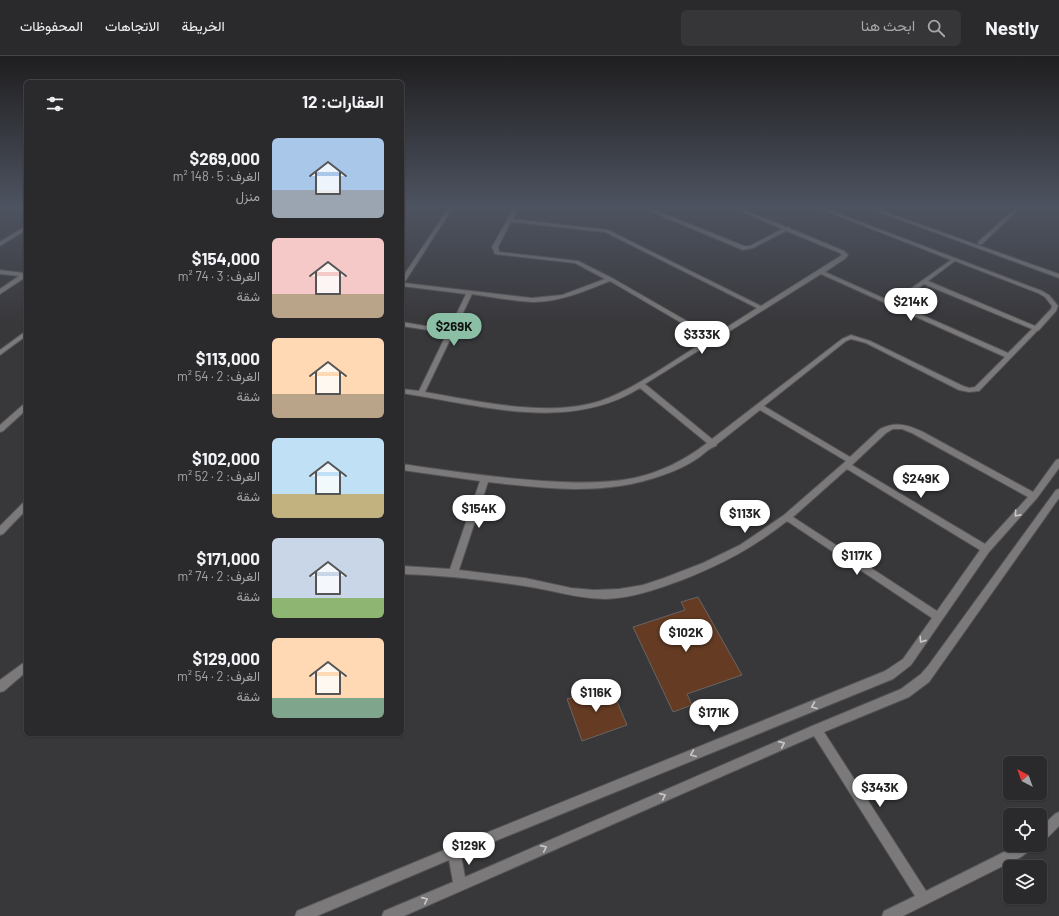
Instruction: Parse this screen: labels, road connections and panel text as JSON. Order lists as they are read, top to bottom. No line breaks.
{"north":"top left","page":{"header":"Nestly","search":"ابحث هنا","nav":["الخريطة","الاتجاهات","المحفوظات"],"heading":"العقارات: 12","list":[{"name":"$269,000","note":"الغرف: 5 · 148 m² · منزل"},{"name":"$154,000","note":"الغرف: 3 · 74 m² · شقة"},{"name":"$113,000","note":"الغرف: 2 · 54 m² · شقة"},{"name":"$102,000","note":"الغرف: 2 · 52 m² · شقة"},{"name":"$171,000","note":"الغرف: 2 · 74 m² · شقة"},{"name":"$129,000","note":"الغرف: 2 · 54 m² · شقة"}],"price":["$214K","$269K","$333K","$249K","$154K","$113K","$117K","$102K","$116K","$171K","$343K","$129K"]}}
